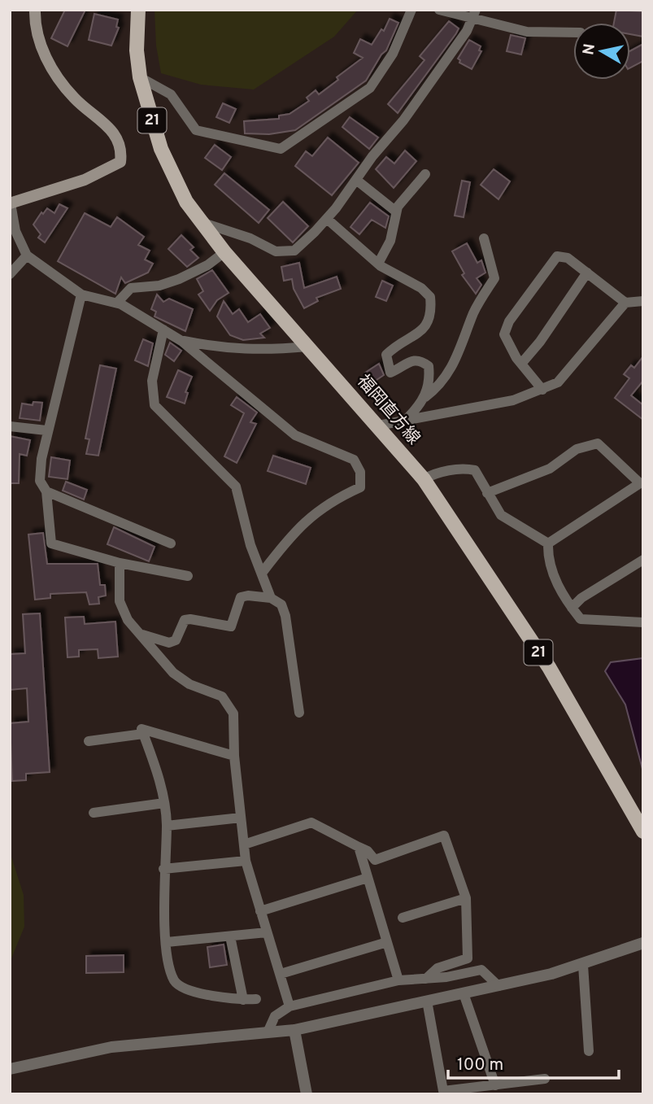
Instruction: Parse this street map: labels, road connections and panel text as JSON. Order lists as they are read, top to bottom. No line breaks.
{"streets":{"main road":["21","福岡直方線"]},"scale_bar":"100 m","north":"left"}
